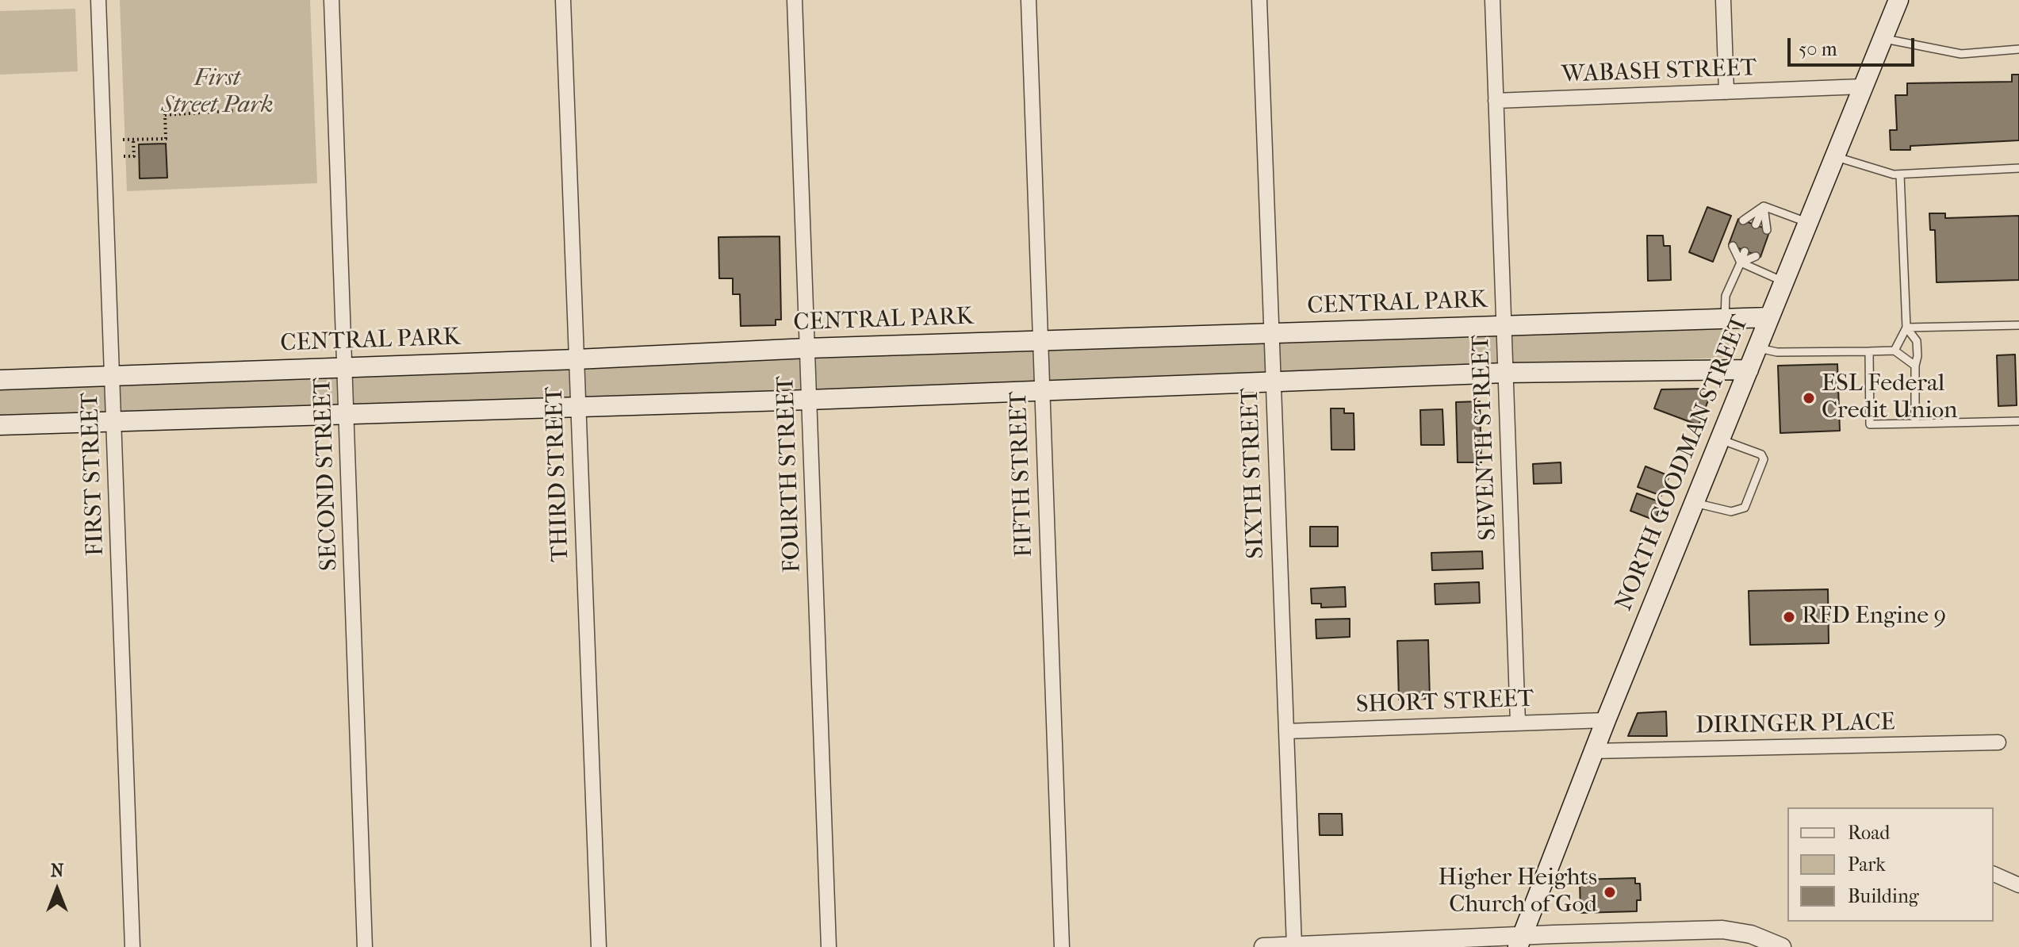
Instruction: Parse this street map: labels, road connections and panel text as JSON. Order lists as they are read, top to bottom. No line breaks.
{"streets":{"main road":["CENTRAL PARK","NORTH GOODMAN STREET"],"street":["WABASH STREET","SEVENTH STREET","SIXTH STREET","FIRST STREET","SECOND STREET","THIRD STREET","FOURTH STREET","FIFTH STREET","SHORT STREET","DIRINGER PLACE"]},"crossings":[["WABASH STREET","SEVENTH STREET"],["WABASH STREET","NORTH GOODMAN STREET"],["CENTRAL PARK","SEVENTH STREET"],["CENTRAL PARK","NORTH GOODMAN STREET"],["CENTRAL PARK","SIXTH STREET"],["CENTRAL PARK","FIRST STREET"],["CENTRAL PARK","SECOND STREET"],["CENTRAL PARK","THIRD STREET"],["CENTRAL PARK","FOURTH STREET"],["CENTRAL PARK","FIFTH STREET"],["SEVENTH STREET","SHORT STREET"],["NORTH GOODMAN STREET","SHORT STREET"],["NORTH GOODMAN STREET","DIRINGER PLACE"],["SIXTH STREET","SHORT STREET"]],"parks":["First Street Park"],"places":["ESL Federal Credit Union","RFD Engine 9","Higher Heights Church of God"],"legend":["Road","Park","Building"],"scale_bar":"50 m","north":"top"}
